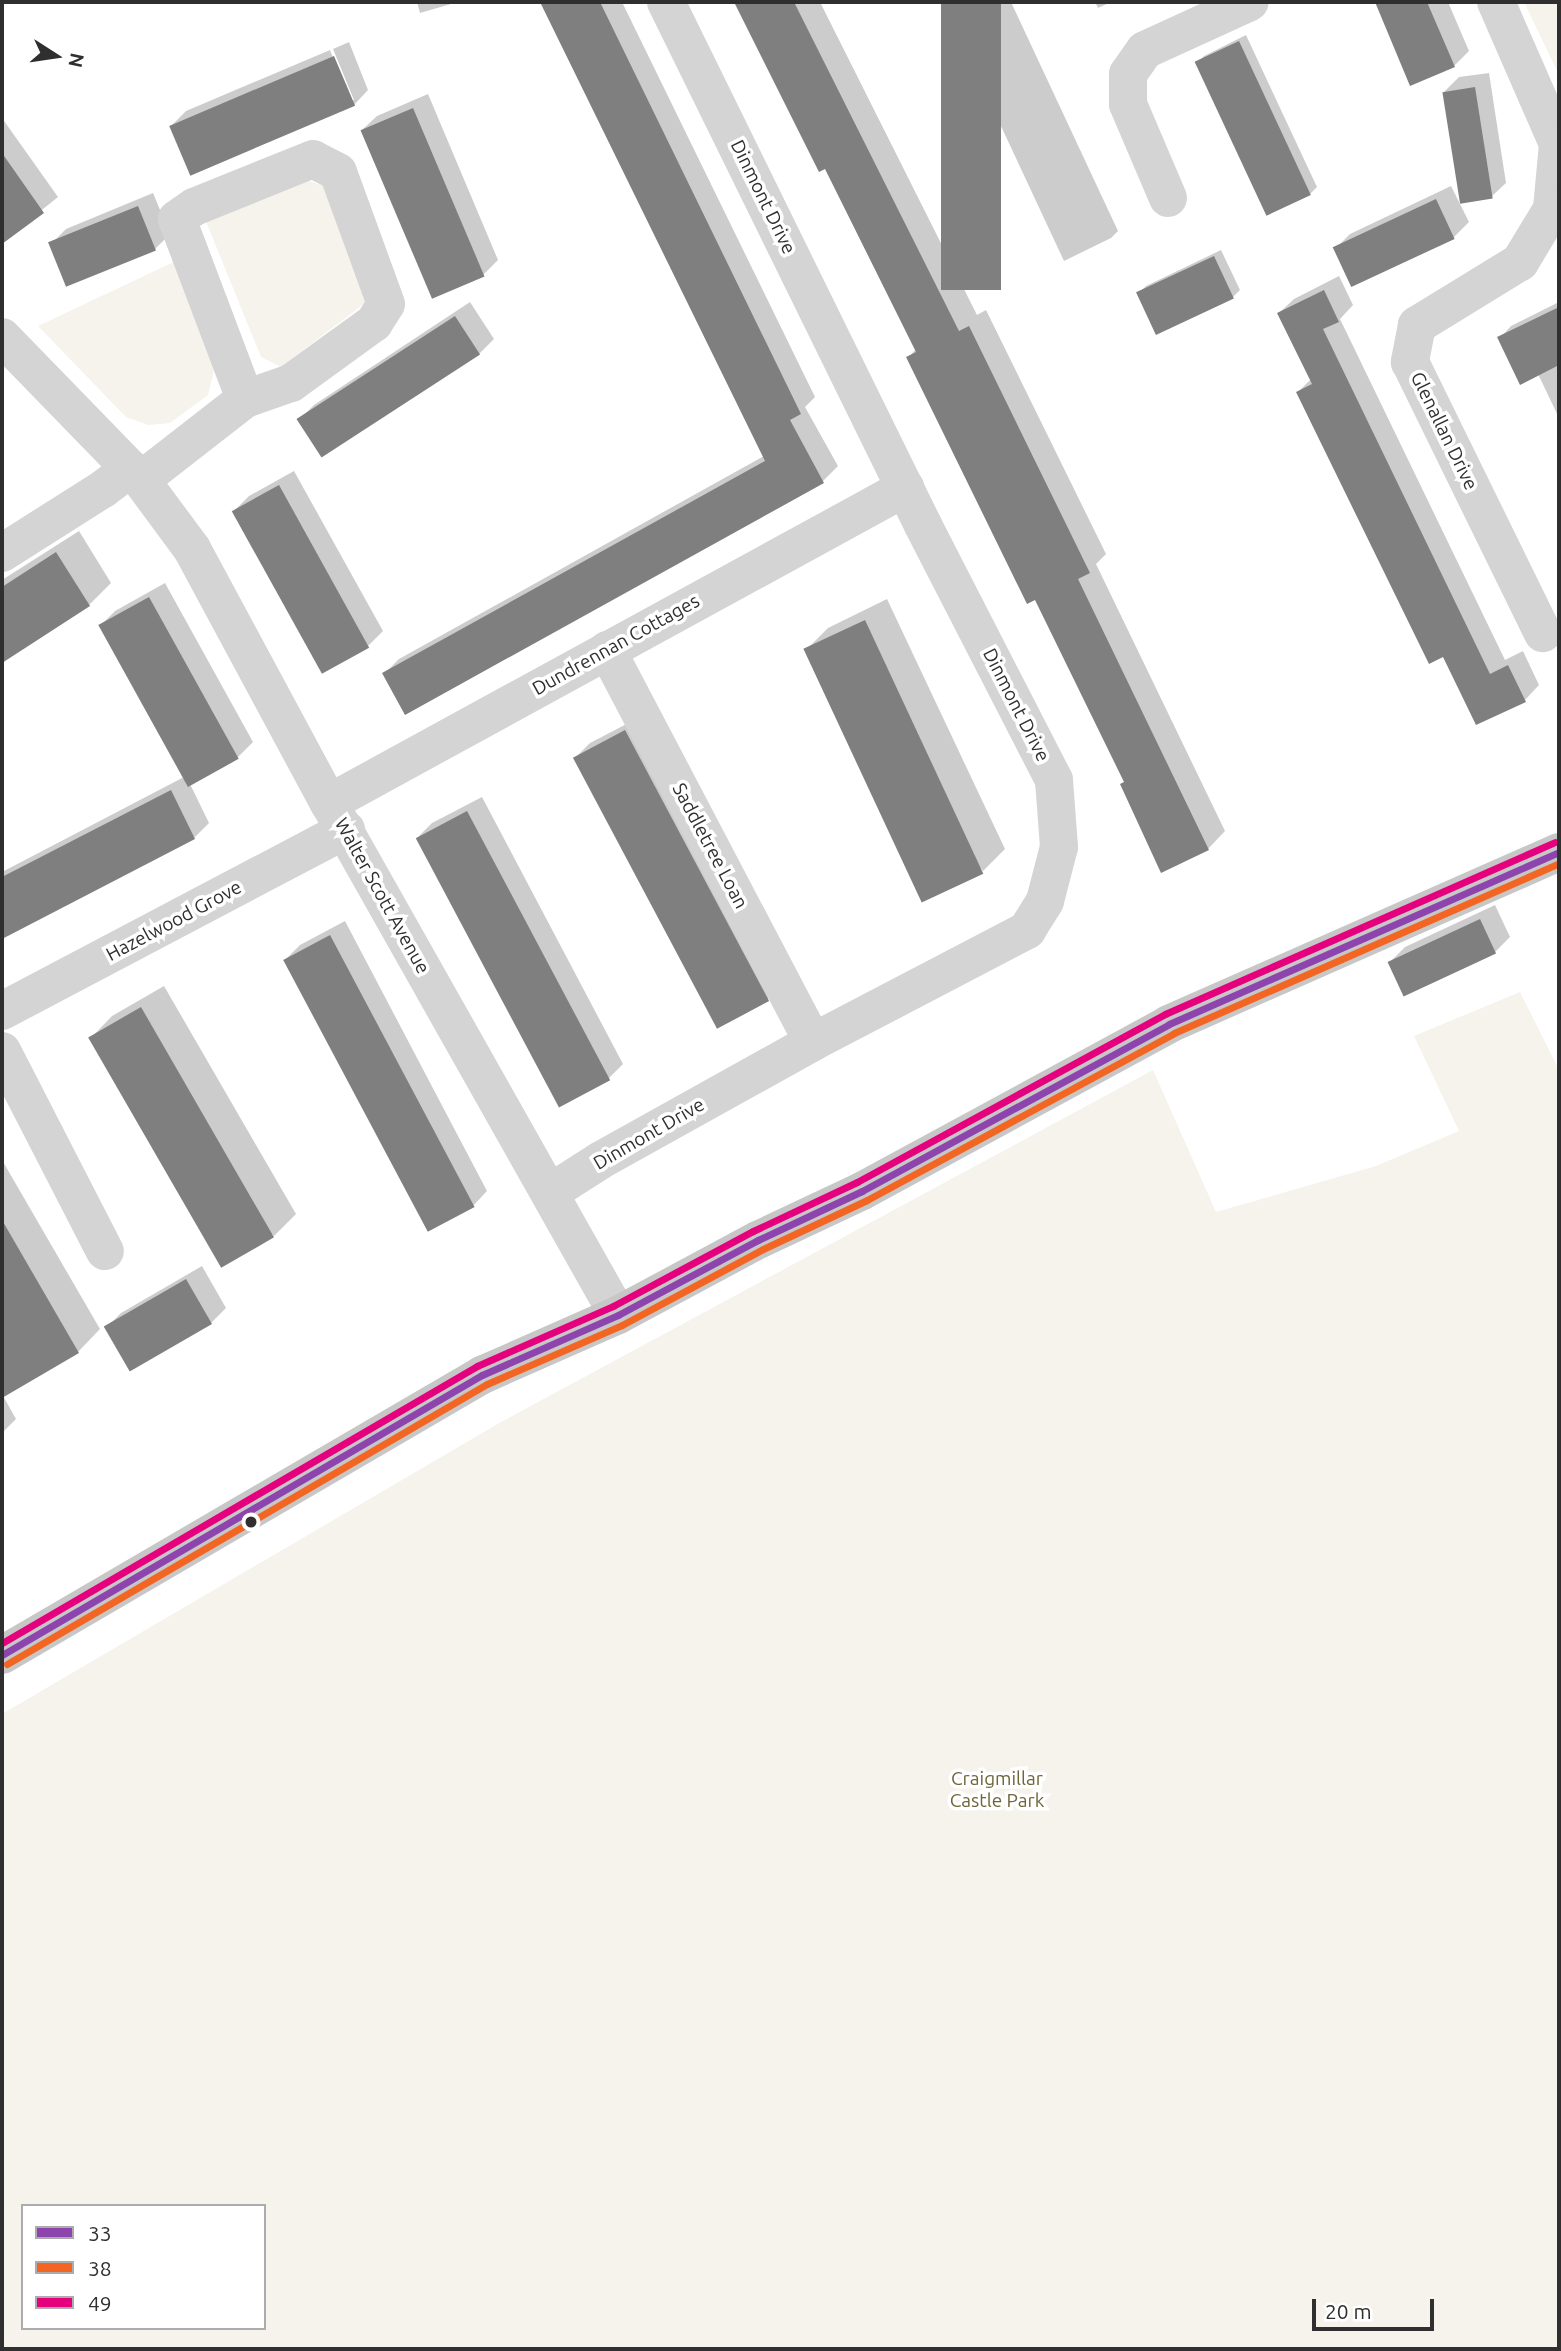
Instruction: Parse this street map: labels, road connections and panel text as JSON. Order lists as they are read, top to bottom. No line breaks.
{"streets":{"street":["Dinmont Drive","Glenallan Drive","Dundrennan Cottages","Saddletree Loan","Walter Scott Avenue","Hazelwood Grove"]},"crossings":[["Dinmont Drive","Dundrennan Cottages"],["Dinmont Drive","Saddletree Loan"],["Dinmont Drive","Walter Scott Avenue"],["Dundrennan Cottages","Saddletree Loan"],["Dundrennan Cottages","Walter Scott Avenue"],["Dundrennan Cottages","Hazelwood Grove"],["Walter Scott Avenue","Hazelwood Grove"]],"parks":["Craigmillar Castle Park"],"lines":["transit line 49","transit line 33","transit line 38"],"legend":["33","38","49"],"scale_bar":"20 m","north":"right"}
